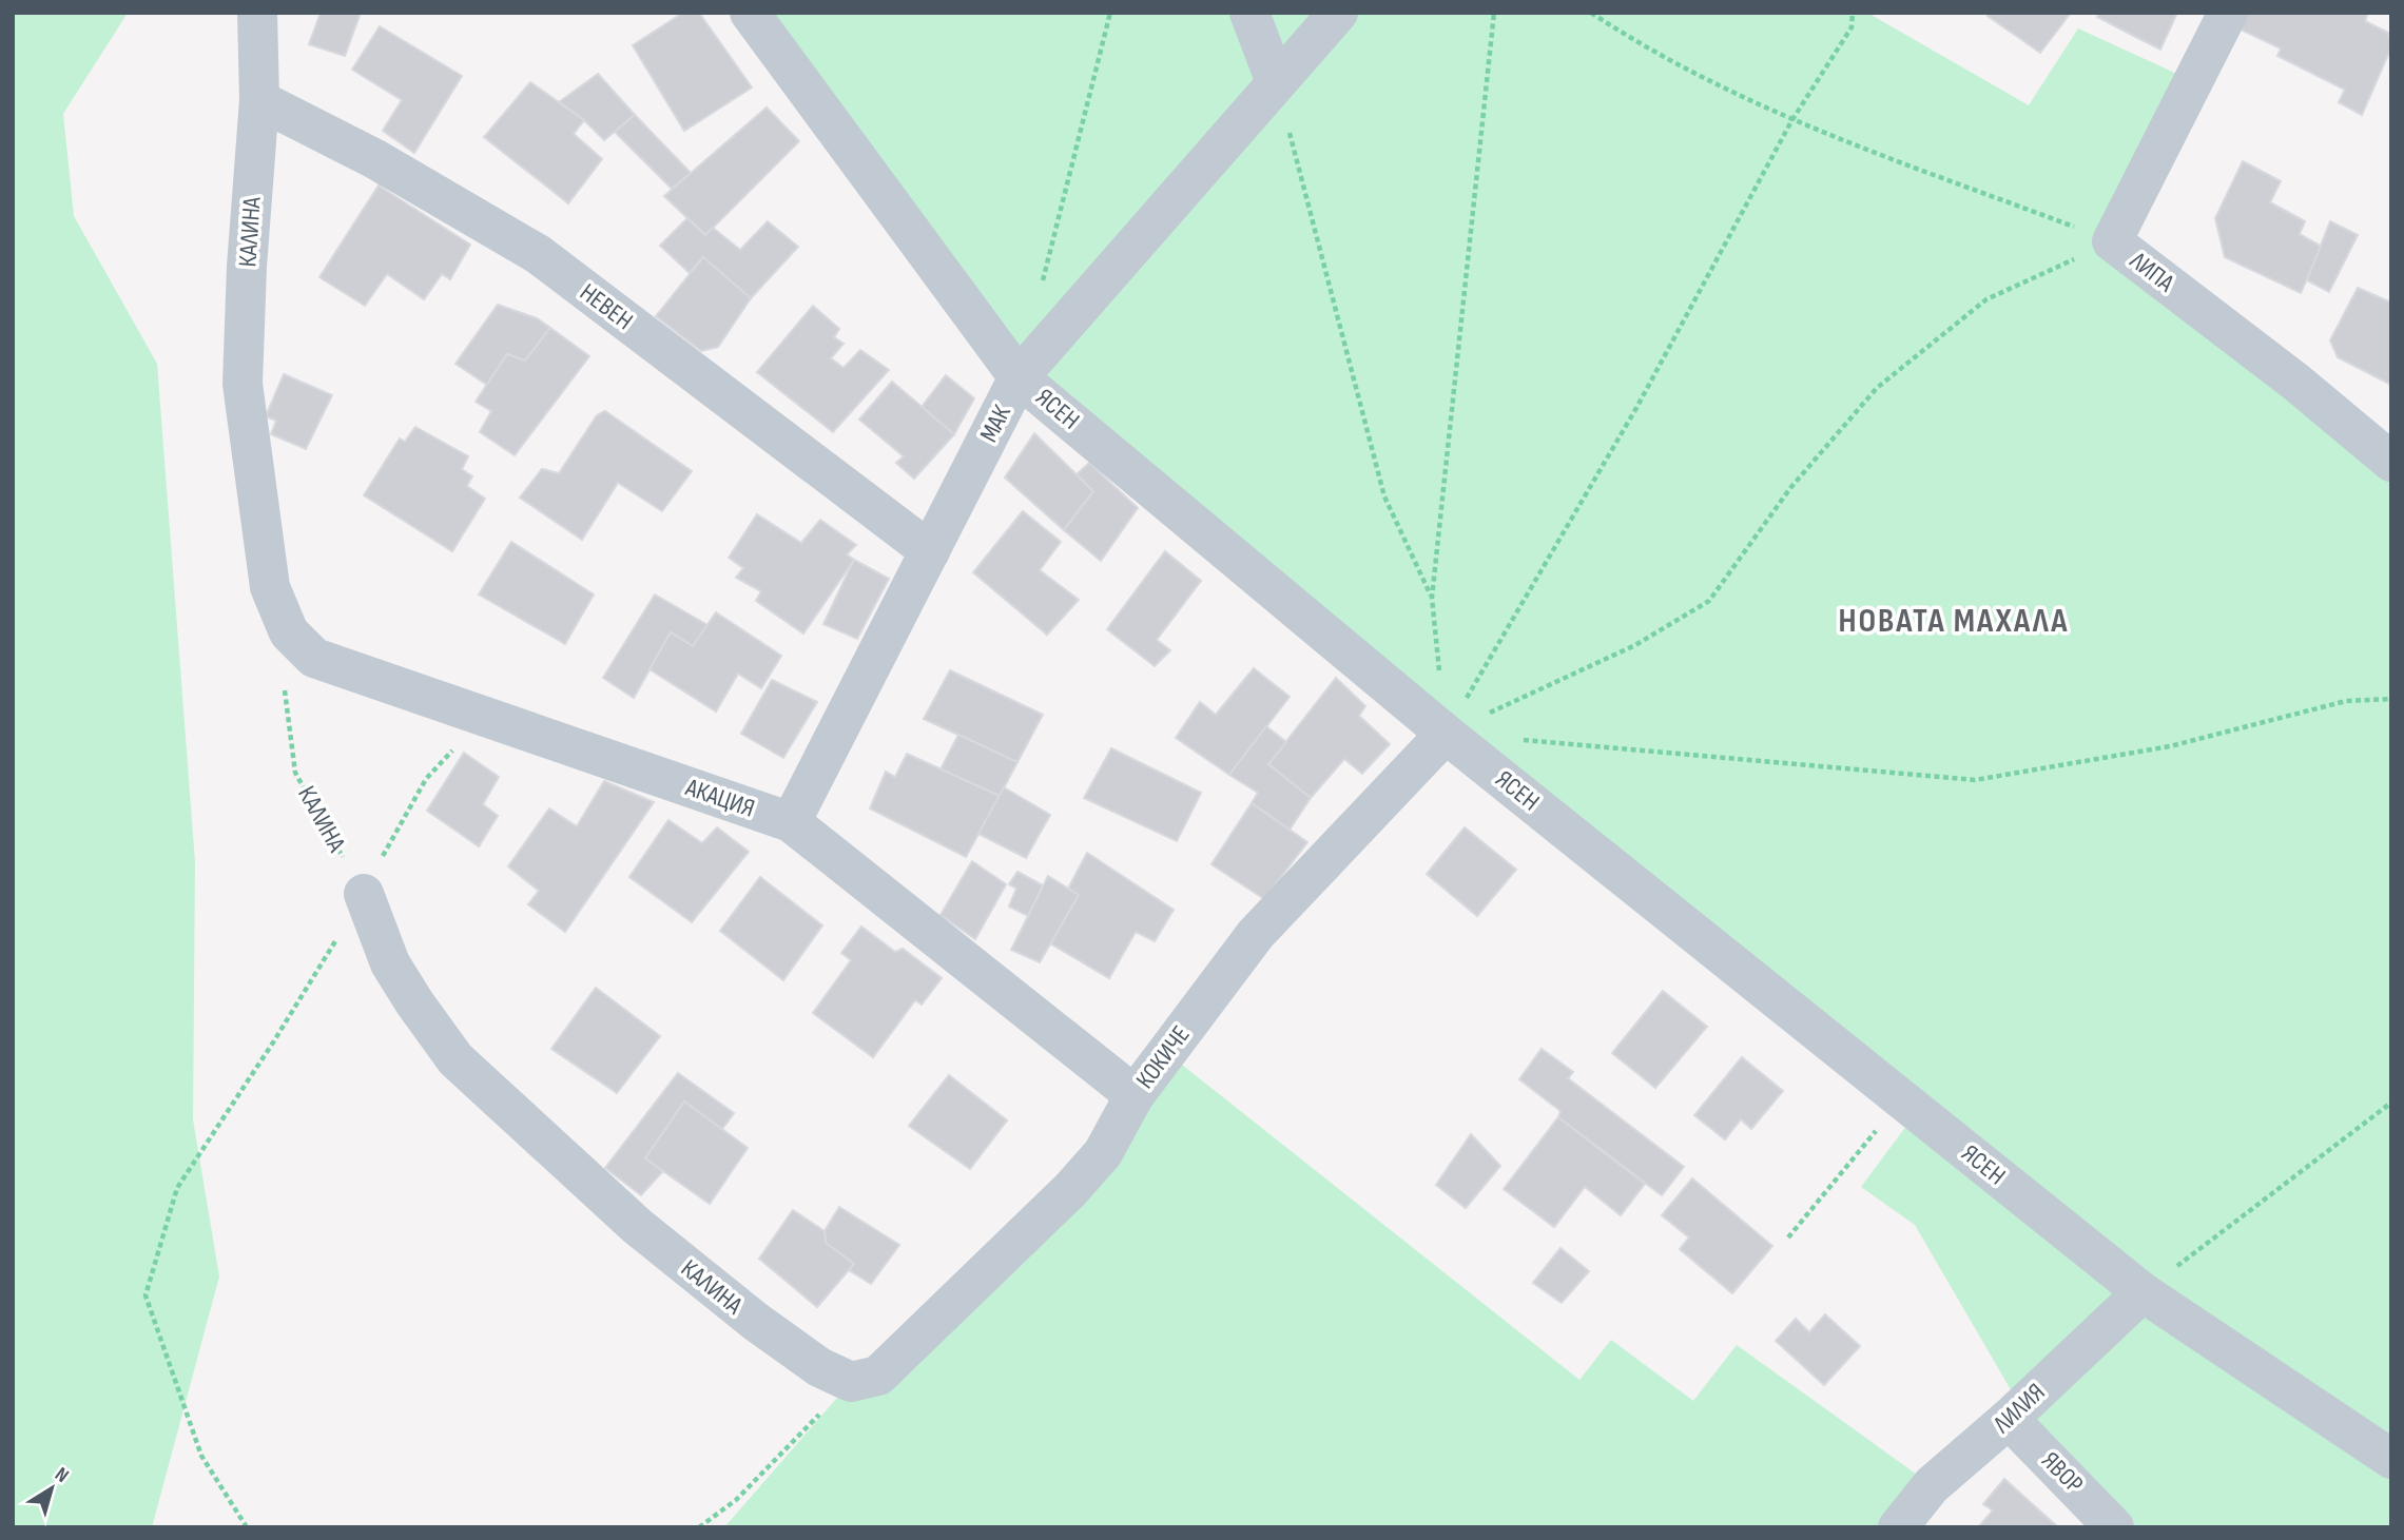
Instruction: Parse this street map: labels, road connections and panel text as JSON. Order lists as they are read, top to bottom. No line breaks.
{"streets":{"street":["КАЛИНА","ЛИПА","НЕВЕН","ЯСЕН","МАК","АКАЦИЯ","КОКИЧЕ","ЛИЛИЯ","ЯВОР"]},"crossings":[["КАЛИНА","НЕВЕН"],["КАЛИНА","АКАЦИЯ"],["КАЛИНА","КОКИЧЕ"],["НЕВЕН","МАК"],["ЯСЕН","МАК"],["ЯСЕН","КОКИЧЕ"],["ЯСЕН","ЛИЛИЯ"],["МАК","АКАЦИЯ"],["АКАЦИЯ","КОКИЧЕ"],["ЛИЛИЯ","ЯВОР"]],"districts":["НОВАТА МАХАЛА"],"north":"top right"}
